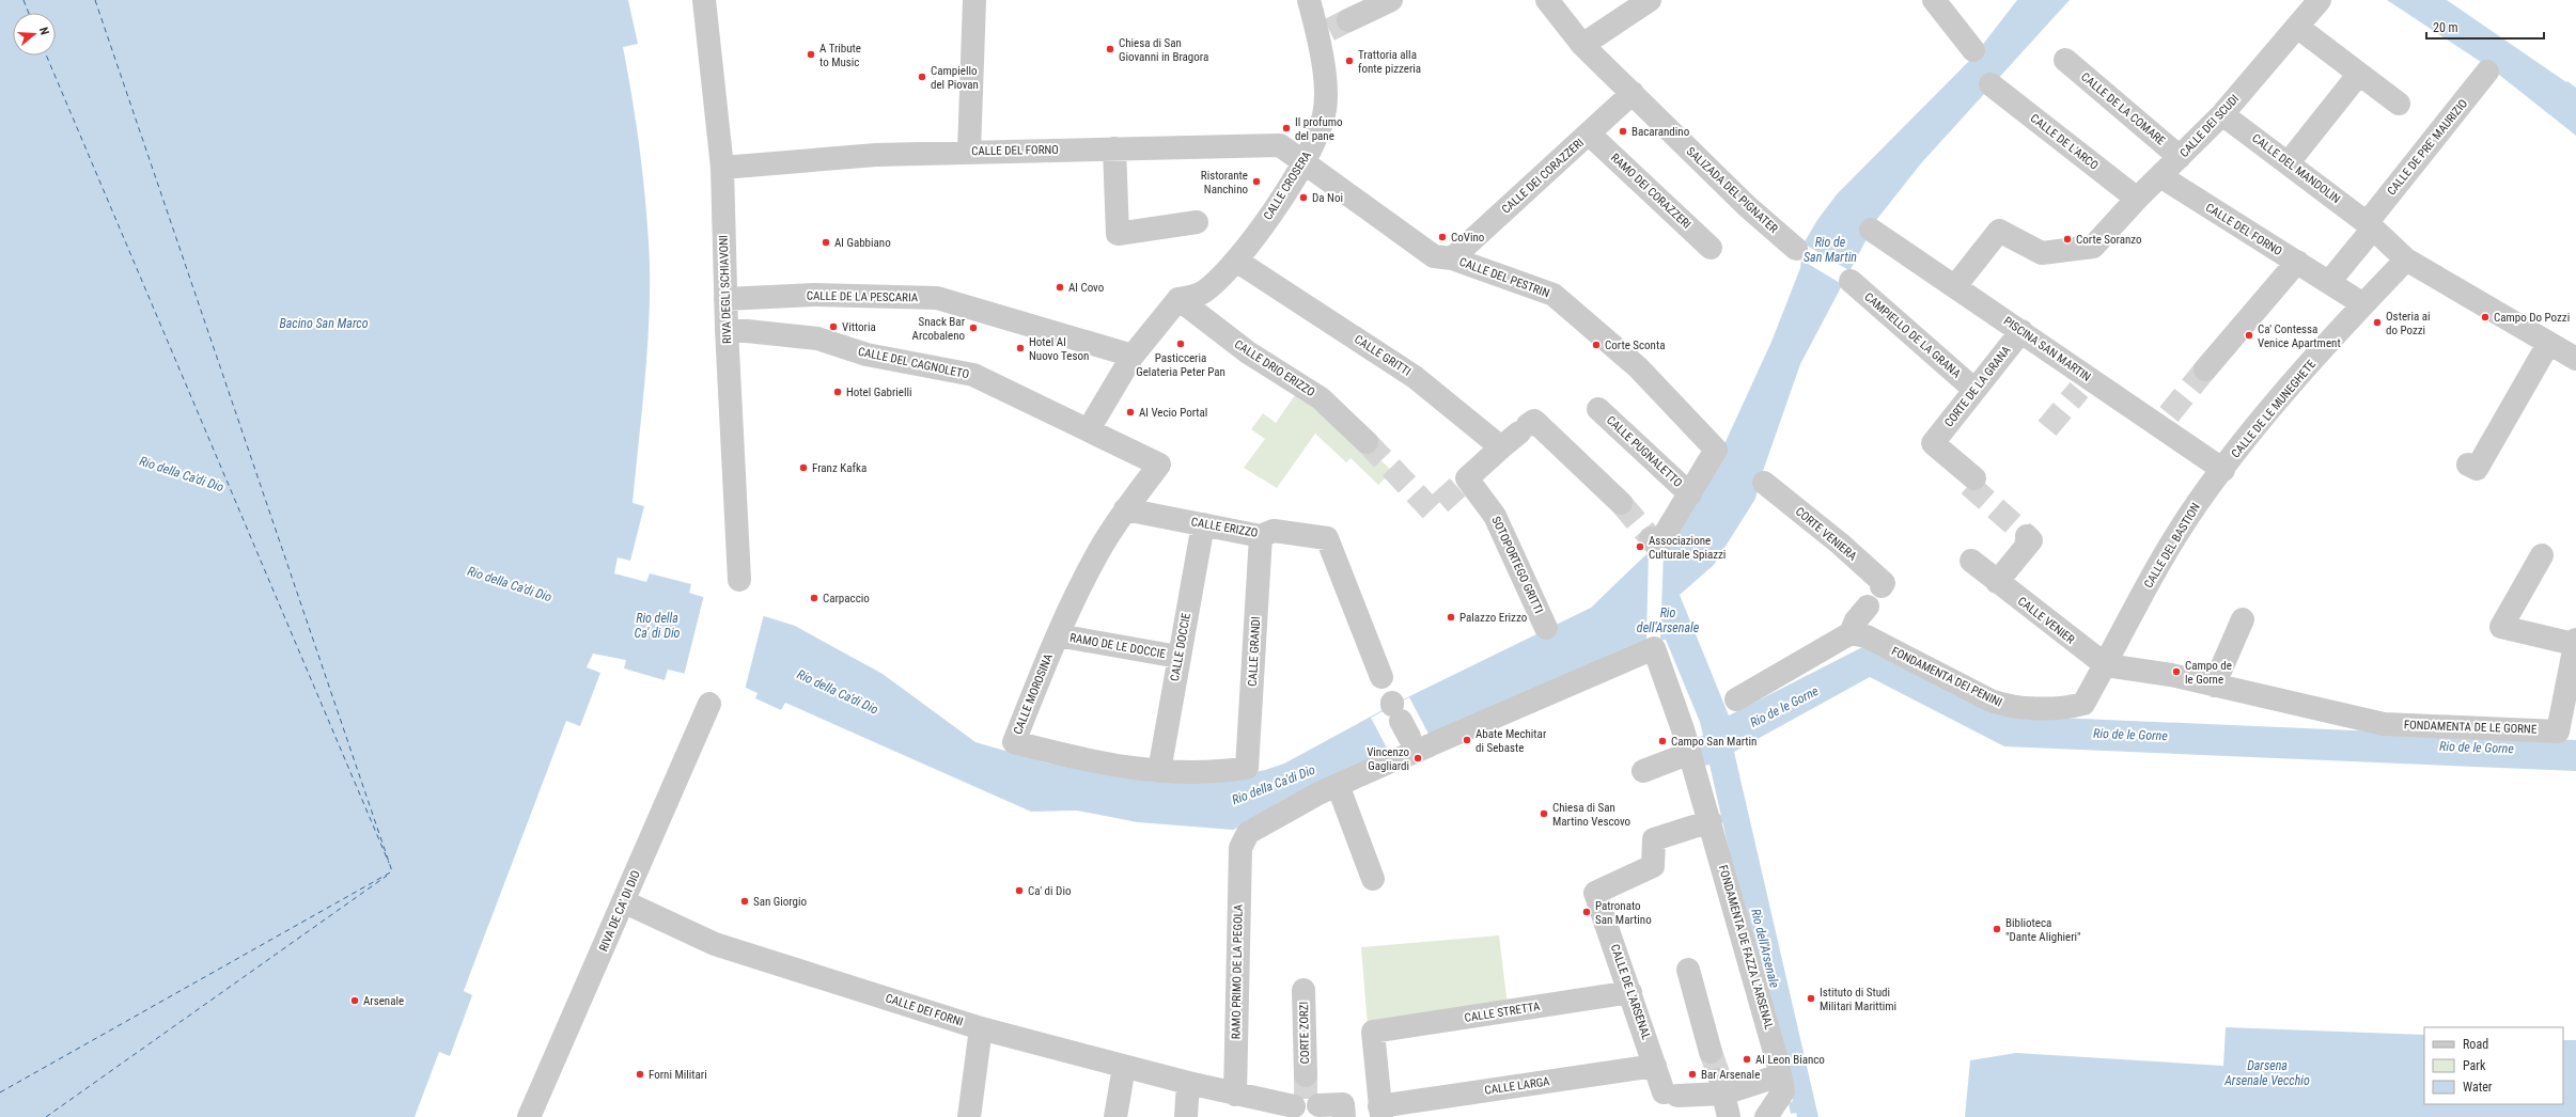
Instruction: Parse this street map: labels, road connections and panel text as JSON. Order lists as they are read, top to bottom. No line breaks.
{"streets":{"street":["CALLE DE LA COMARE","CALLE DEI SCUDI","CALLE DE L'ARCO","CALLE DE PRE' MAURIZIO","CALLE DEL FORNO","CALLE DEL MANDOLIN","CALLE DEI CORAZZERI","CALLE CROSERA","SALIZADA DEL PIGNATER","RAMO DEI CORAZZERI","CALLE DEL PESTRIN","RIVA DEGLI SCHIAVONI","CALLE DE LA PESCARIA","CAMPIELLO DE LA GRANA","PISCINA SAN MARTIN","CALLE GRITTI","CALLE DEL CAGNOLETO","CALLE DRIO ERIZZO","CORTE DE LA GRANA","CALLE DE LE MUNEGHETE","CALLE PUGNALETTO","CALLE ERIZZO","CORTE VENIERA","CALLE DEL BASTION","SOTOPORTEGO GRITTI","CALLE VENIER","RAMO DE LE DOCCIE","CALLE DOCCIE","CALLE GRANDI","FONDAMENTA DEI PENINI","CALLE MOROSINA","FONDAMENTA DE LE GORNE","RIVA DE CA' DI DIO","FONDAMENTA DE FAZZA L'ARSENAL","RAMO PRIMO DE LA PEGOLA","CALLE DE L'ARSENAL","CALLE DEI FORNI","CALLE STRETTA","CORTE ZORZI","CALLE LARGA"]},"crossings":[["CALLE DE LA COMARE","CALLE DEI SCUDI"],["CALLE DEI SCUDI","CALLE DE L'ARCO"],["CALLE DEI SCUDI","CALLE DEL FORNO"],["CALLE DEI SCUDI","CALLE DEL MANDOLIN"],["CALLE DEI SCUDI","PISCINA SAN MARTIN"],["CALLE DE PRE' MAURIZIO","CALLE DEL MANDOLIN"],["CALLE DEL FORNO","CALLE CROSERA"],["CALLE DEL FORNO","CALLE DEL PESTRIN"],["CALLE DEL FORNO","RIVA DEGLI SCHIAVONI"],["CALLE DEI CORAZZERI","SALIZADA DEL PIGNATER"],["CALLE DEI CORAZZERI","RAMO DEI CORAZZERI"],["CALLE DEI CORAZZERI","CALLE DEL PESTRIN"],["CALLE CROSERA","CALLE DEL PESTRIN"],["CALLE CROSERA","CALLE GRITTI"],["CALLE CROSERA","CALLE DRIO ERIZZO"],["CALLE DEL PESTRIN","CALLE PUGNALETTO"],["RIVA DEGLI SCHIAVONI","CALLE DE LA PESCARIA"],["RIVA DEGLI SCHIAVONI","CALLE DEL CAGNOLETO"],["CAMPIELLO DE LA GRANA","CORTE DE LA GRANA"],["PISCINA SAN MARTIN","CORTE DE LA GRANA"],["PISCINA SAN MARTIN","CALLE DE LE MUNEGHETE"],["PISCINA SAN MARTIN","CALLE DEL BASTION"],["CALLE GRITTI","SOTOPORTEGO GRITTI"],["CALLE DEL CAGNOLETO","CALLE MOROSINA"],["CALLE DE LE MUNEGHETE","CALLE DEL BASTION"],["CALLE ERIZZO","CALLE DOCCIE"],["CALLE ERIZZO","CALLE GRANDI"],["CALLE ERIZZO","CALLE MOROSINA"],["CALLE DEL BASTION","CALLE VENIER"],["CALLE DEL BASTION","FONDAMENTA DEI PENINI"],["CALLE VENIER","FONDAMENTA DEI PENINI"],["RAMO DE LE DOCCIE","CALLE DOCCIE"],["RAMO DE LE DOCCIE","CALLE MOROSINA"],["CALLE DOCCIE","CALLE MOROSINA"],["CALLE GRANDI","CALLE MOROSINA"],["RIVA DE CA' DI DIO","CALLE DEI FORNI"],["FONDAMENTA DE FAZZA L'ARSENAL","CALLE DE L'ARSENAL"],["RAMO PRIMO DE LA PEGOLA","CALLE DEI FORNI"],["CALLE DE L'ARSENAL","CALLE STRETTA"],["CALLE DE L'ARSENAL","CALLE LARGA"],["CALLE STRETTA","CALLE LARGA"]],"water":["Rio de San Martin","Bacino San Marco","Rio della Ca'di Dio","Rio dell'Arsenale","Rio della Ca' di Dio","Rio de le Gorne","Darsena Arsenale Vecchio"],"places":["Chiesa di San Giovanni in Bragora","A Tribute to Music","Trattoria alla fonte pizzeria","Campiello del Piovan","Il profumo del pane","Bacarandino","Ristorante Nanchino","Da Noi","CoVino","Corte Soranzo","Al Gabbiano","Al Covo","Campo Do Pozzi","Osteria ai do Pozzi","Vittoria","Snack Bar Arcobaleno","Ca' Contessa Venice Apartment","Pasticceria Gelateria Peter Pan","Corte Sconta","Hotel Al Nuovo Teson","Hotel Gabrielli","Al Vecio Portal","Franz Kafka","Associazione Culturale Spiazzi","Carpaccio","Palazzo Erizzo","Campo de le Gorne","Abate Mechitar di Sebaste","Campo San Martin","Vincenzo Gagliardi","Chiesa di San Martino Vescovo","Ca' di Dio","San Giorgio","Patronato San Martino","Biblioteca \"Dante Alighieri\"","Istituto di Studi Militari Marittimi","Arsenale","Al Leon Bianco","Forni Militari","Bar Arsenale"],"legend":["Road","Park","Water"],"scale_bar":"20 m","north":"right"}
